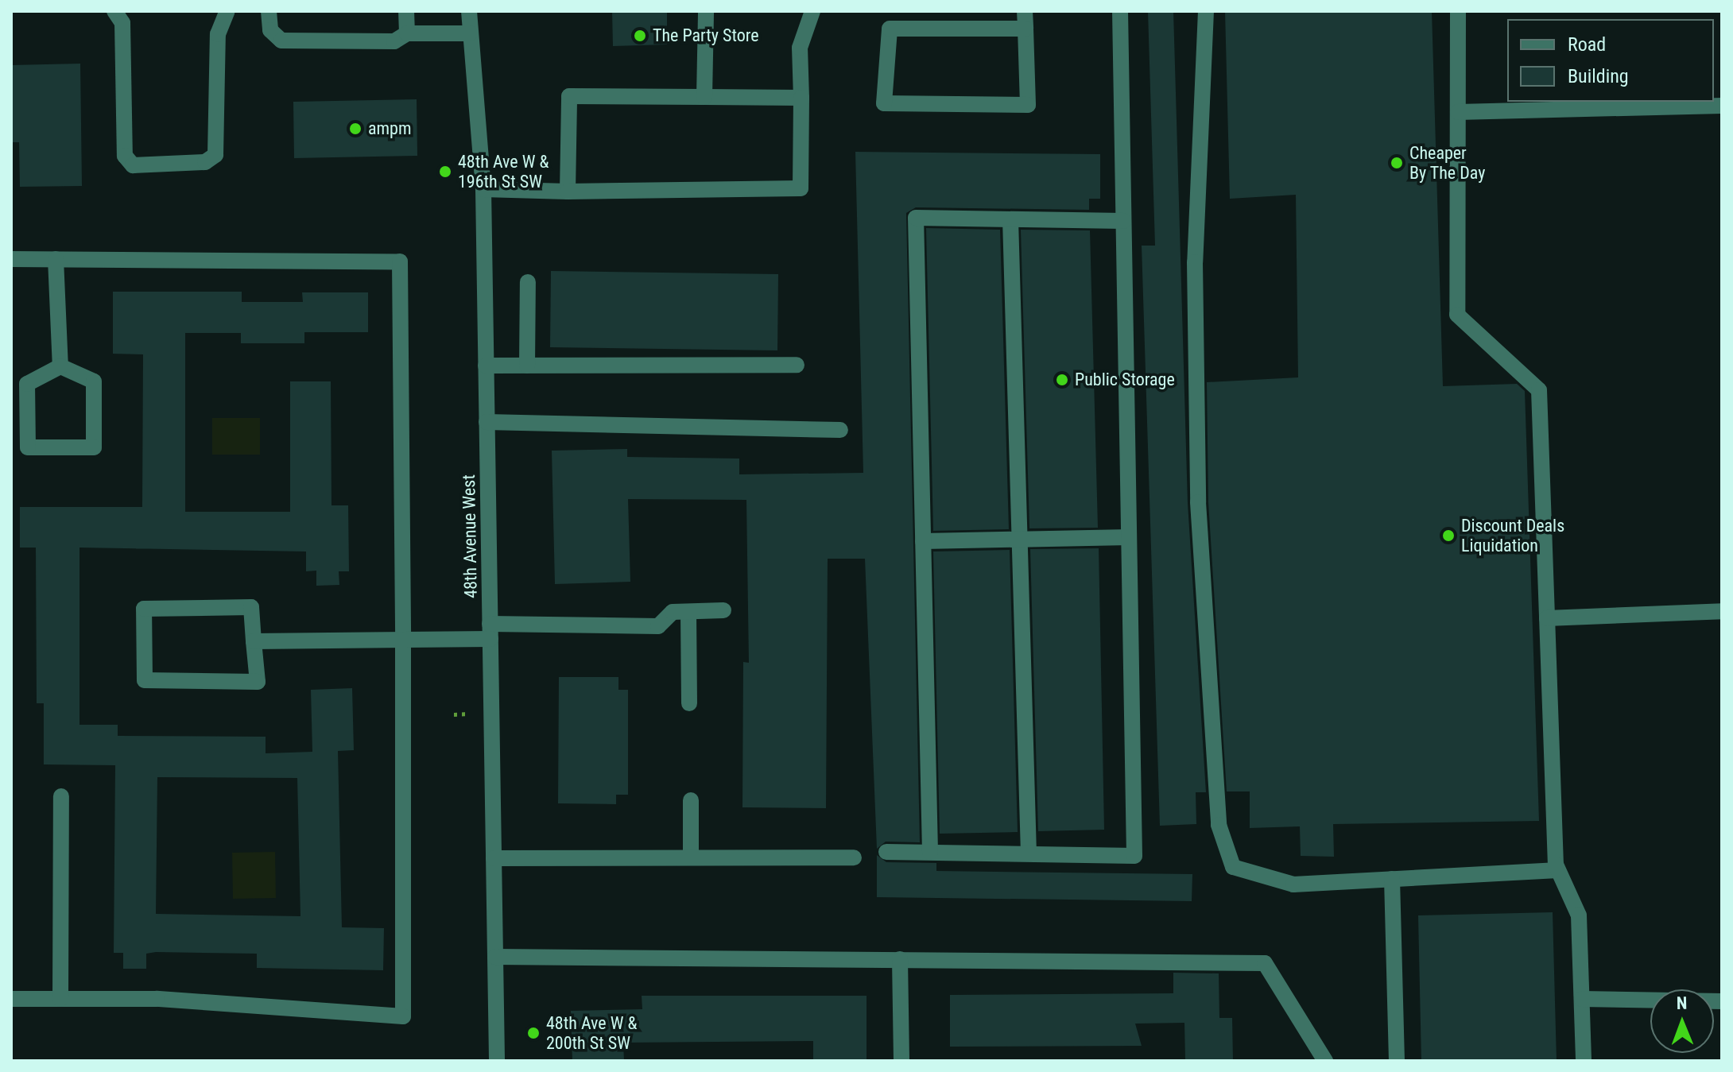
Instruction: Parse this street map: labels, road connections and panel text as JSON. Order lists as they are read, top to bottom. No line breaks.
{"streets":{"street":["48th Avenue West"]},"places":["The Party Store","ampm","Cheaper By The Day","48th Ave W & 196th St SW","Public Storage","Discount Deals Liquidation","48th Ave W & 200th St SW"],"legend":["Road","Building"],"north":"top"}
